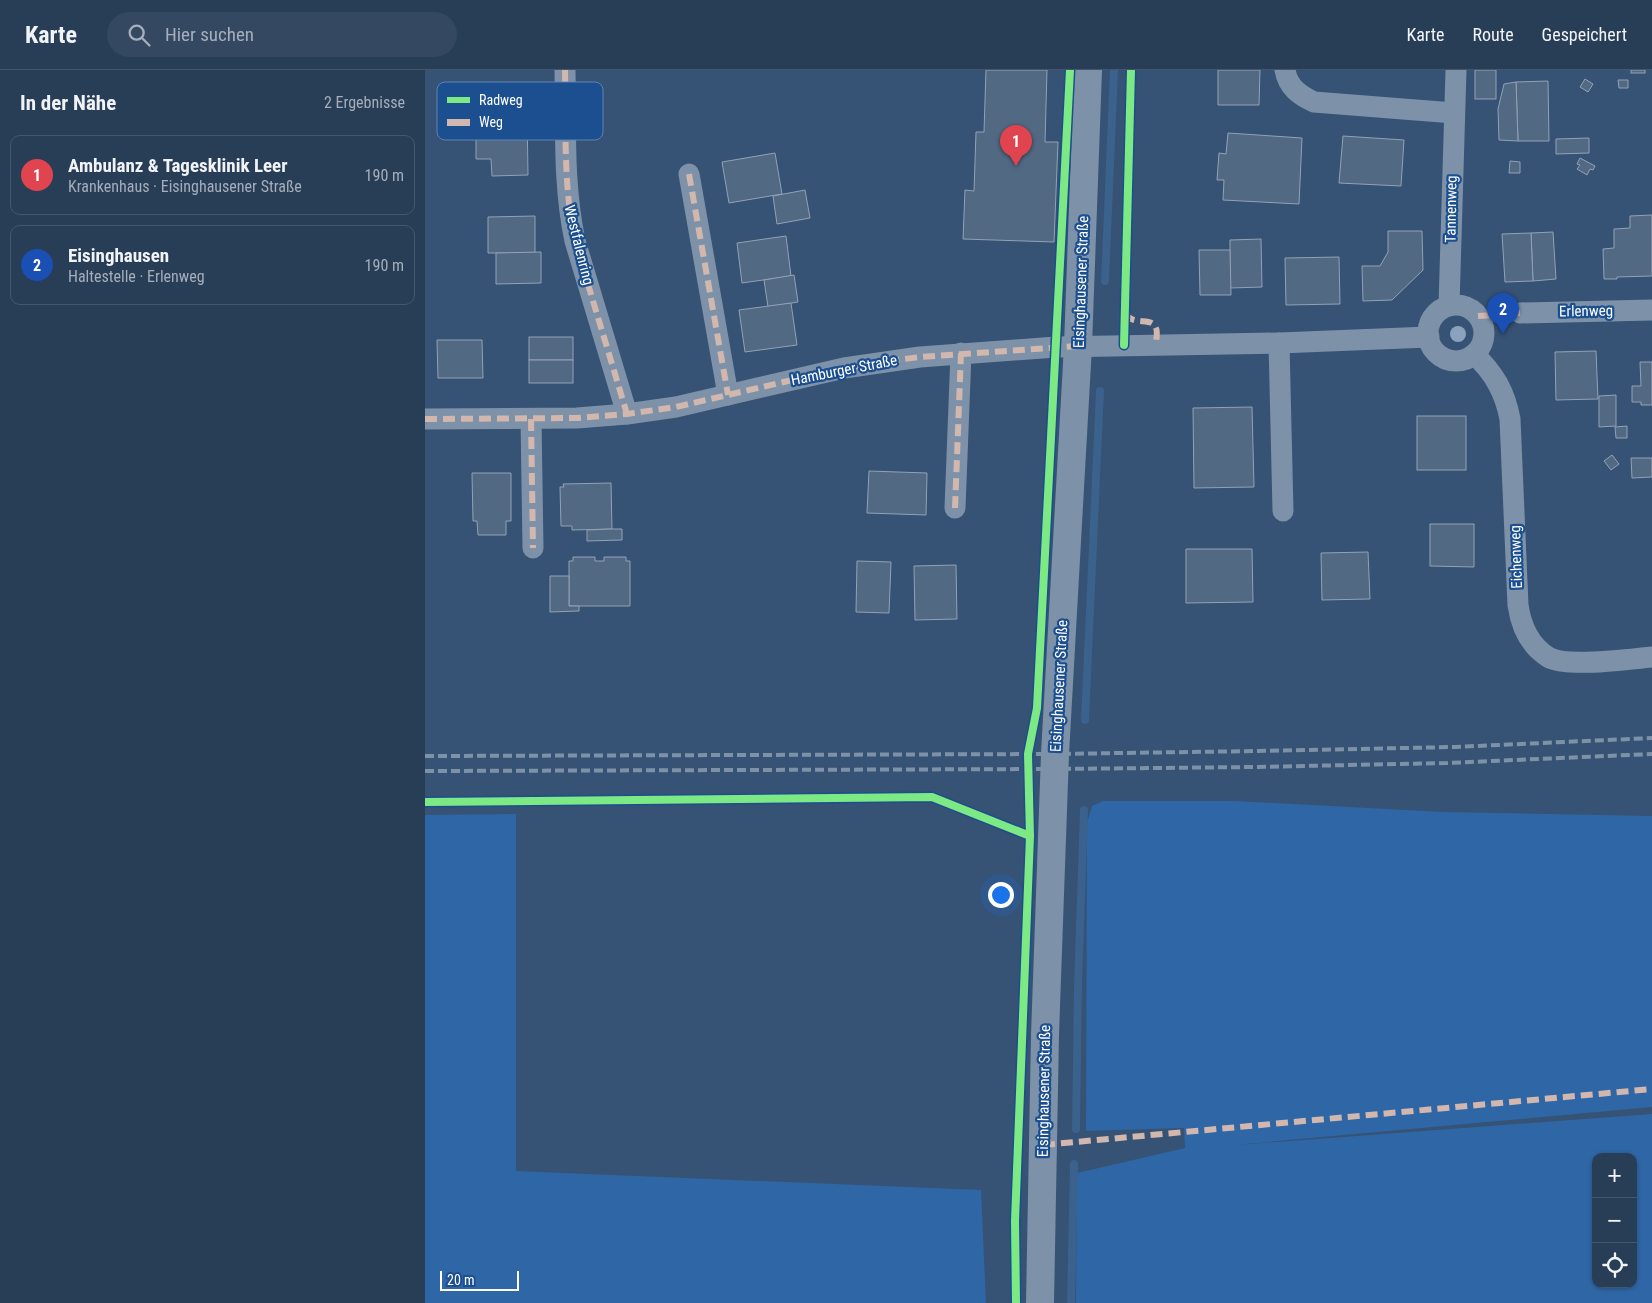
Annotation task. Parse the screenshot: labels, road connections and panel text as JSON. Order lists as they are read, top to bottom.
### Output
{
  "streets": {
    "street": [
      "Tannenweg",
      "Westfalenring",
      "Eisinghausener Straße",
      "Erlenweg",
      "Hamburger Straße",
      "Eichenweg"
    ]
  },
  "crossings": [
    ["Tannenweg", "Eichenweg"],
    ["Westfalenring", "Hamburger Straße"],
    ["Eisinghausener Straße", "Hamburger Straße"]
  ],
  "legend": ["Radweg", "Weg"],
  "scale_bar": "20 m",
  "page": {
    "header": "Karte",
    "search": "Hier suchen",
    "nav": ["Karte", "Route", "Gespeichert"],
    "heading": ["In der Nähe", "2 Ergebnisse"],
    "pins": ["1", "2"],
    "list": [
      {
        "mark": "1",
        "name": "Ambulanz & Tagesklinik Leer",
        "note": "Krankenhaus · Eisinghausener Straße",
        "value": "190 m"
      },
      {
        "mark": "2",
        "name": "Eisinghausen",
        "note": "Haltestelle · Erlenweg",
        "value": "190 m"
      }
    ],
    "map_buttons": ["+", "−"],
    "scale": "20 m"
  }
}
